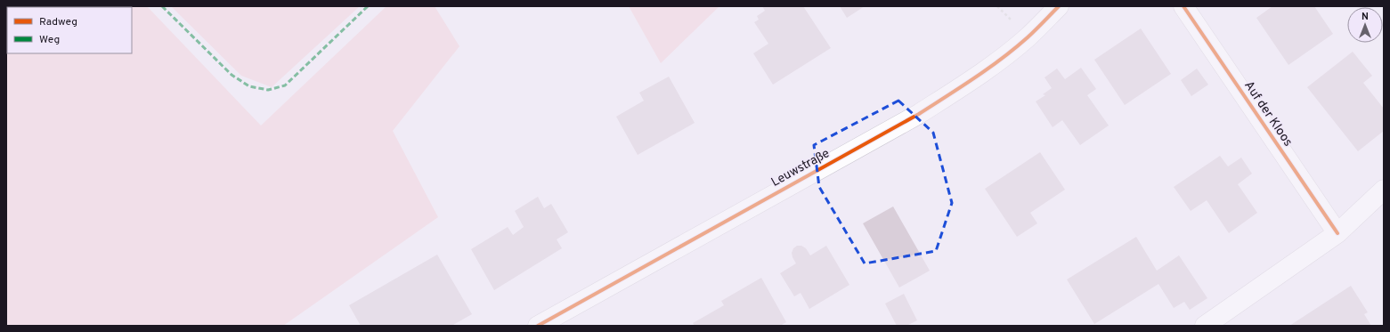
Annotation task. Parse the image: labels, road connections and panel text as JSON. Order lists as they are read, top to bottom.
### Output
{
  "streets": {
    "street": ["Auf der Kloos", "Leuwstraße"]
  },
  "legend": ["Radweg", "Weg"],
  "north": "top"
}
